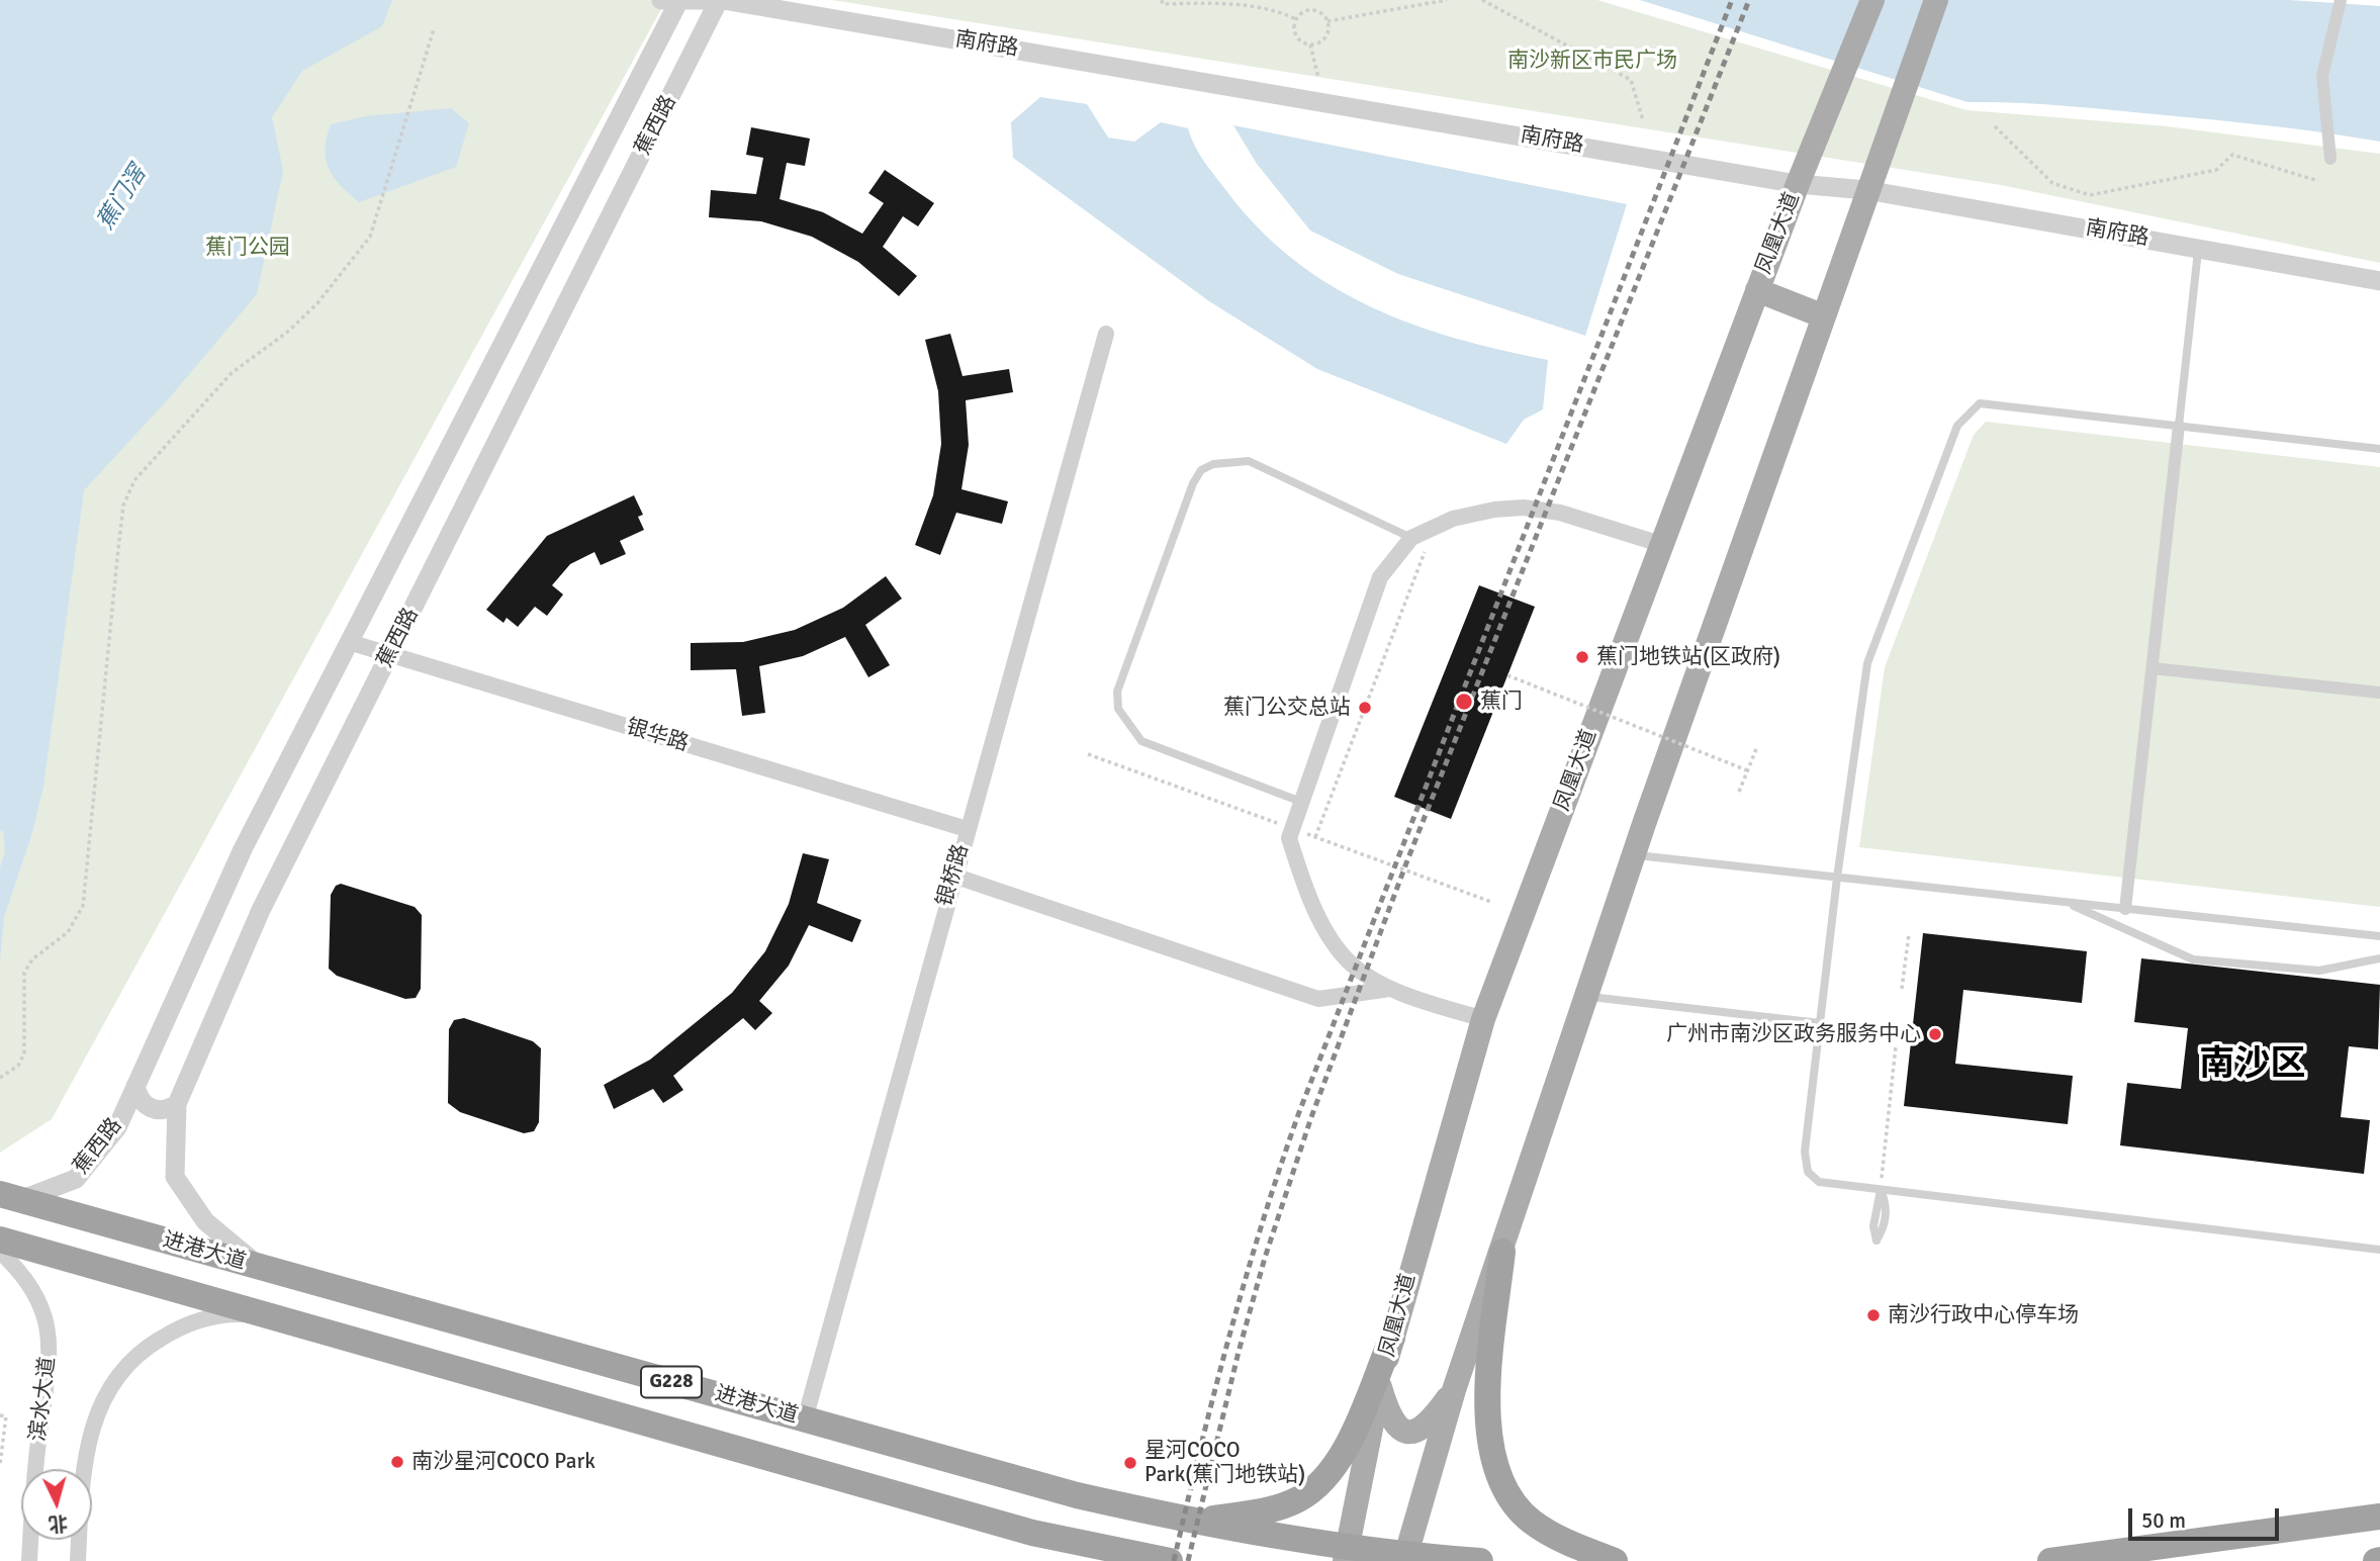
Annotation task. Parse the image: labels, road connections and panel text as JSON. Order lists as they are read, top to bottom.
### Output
{
  "streets": {
    "highway": ["进港大道", "G228"],
    "main road": ["凤凰大道"],
    "street": [
      "南府路",
      "蕉西路",
      "银华路",
      "银桥路",
      "滨水大道"
    ]
  },
  "crossings": [
    ["南府路", "蕉西路"],
    ["南府路", "凤凰大道"],
    ["蕉西路", "银华路"],
    ["蕉西路", "进港大道"],
    ["凤凰大道", "进港大道"],
    ["银华路", "银桥路"],
    ["银桥路", "进港大道"]
  ],
  "districts": ["南沙区"],
  "water": ["蕉门滘"],
  "parks": ["南沙新区市民广场", "蕉门公园"],
  "places": [
    "蕉门地铁站(区政府)",
    "蕉门",
    "蕉门公交总站",
    "广州市南沙区政务服务中心",
    "南沙行政中心停车场",
    "南沙星河COCO Park",
    "星河COCO Park(蕉门地铁站)"
  ],
  "scale_bar": "50 m",
  "north": "bottom"
}
